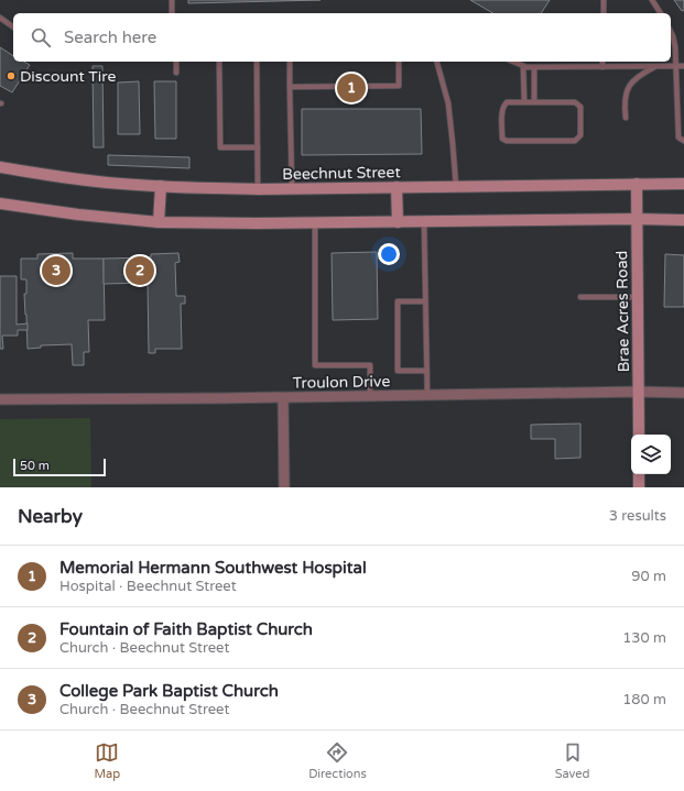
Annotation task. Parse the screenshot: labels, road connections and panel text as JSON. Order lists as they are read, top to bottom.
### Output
{
  "streets": {
    "main road": ["Beechnut Street", "Brae Acres Road"],
    "street": ["Troulon Drive"]
  },
  "crossings": [
    ["Beechnut Street", "Brae Acres Road"],
    ["Brae Acres Road", "Troulon Drive"]
  ],
  "places": ["Discount Tire"],
  "scale_bar": "50 m",
  "page": {
    "search": "Search here",
    "pins": ["1", "2", "3"],
    "scale": "50 m",
    "heading": ["Nearby", "3 results"],
    "list": [
      {
        "mark": "1",
        "name": "Memorial Hermann Southwest Hospital",
        "note": "Hospital · Beechnut Street",
        "value": "90 m"
      },
      {
        "mark": "2",
        "name": "Fountain of Faith Baptist Church",
        "note": "Church · Beechnut Street",
        "value": "130 m"
      },
      {
        "mark": "3",
        "name": "College Park Baptist Church",
        "note": "Church · Beechnut Street",
        "value": "180 m"
      }
    ],
    "nav": ["Map", "Directions", "Saved"]
  }
}
